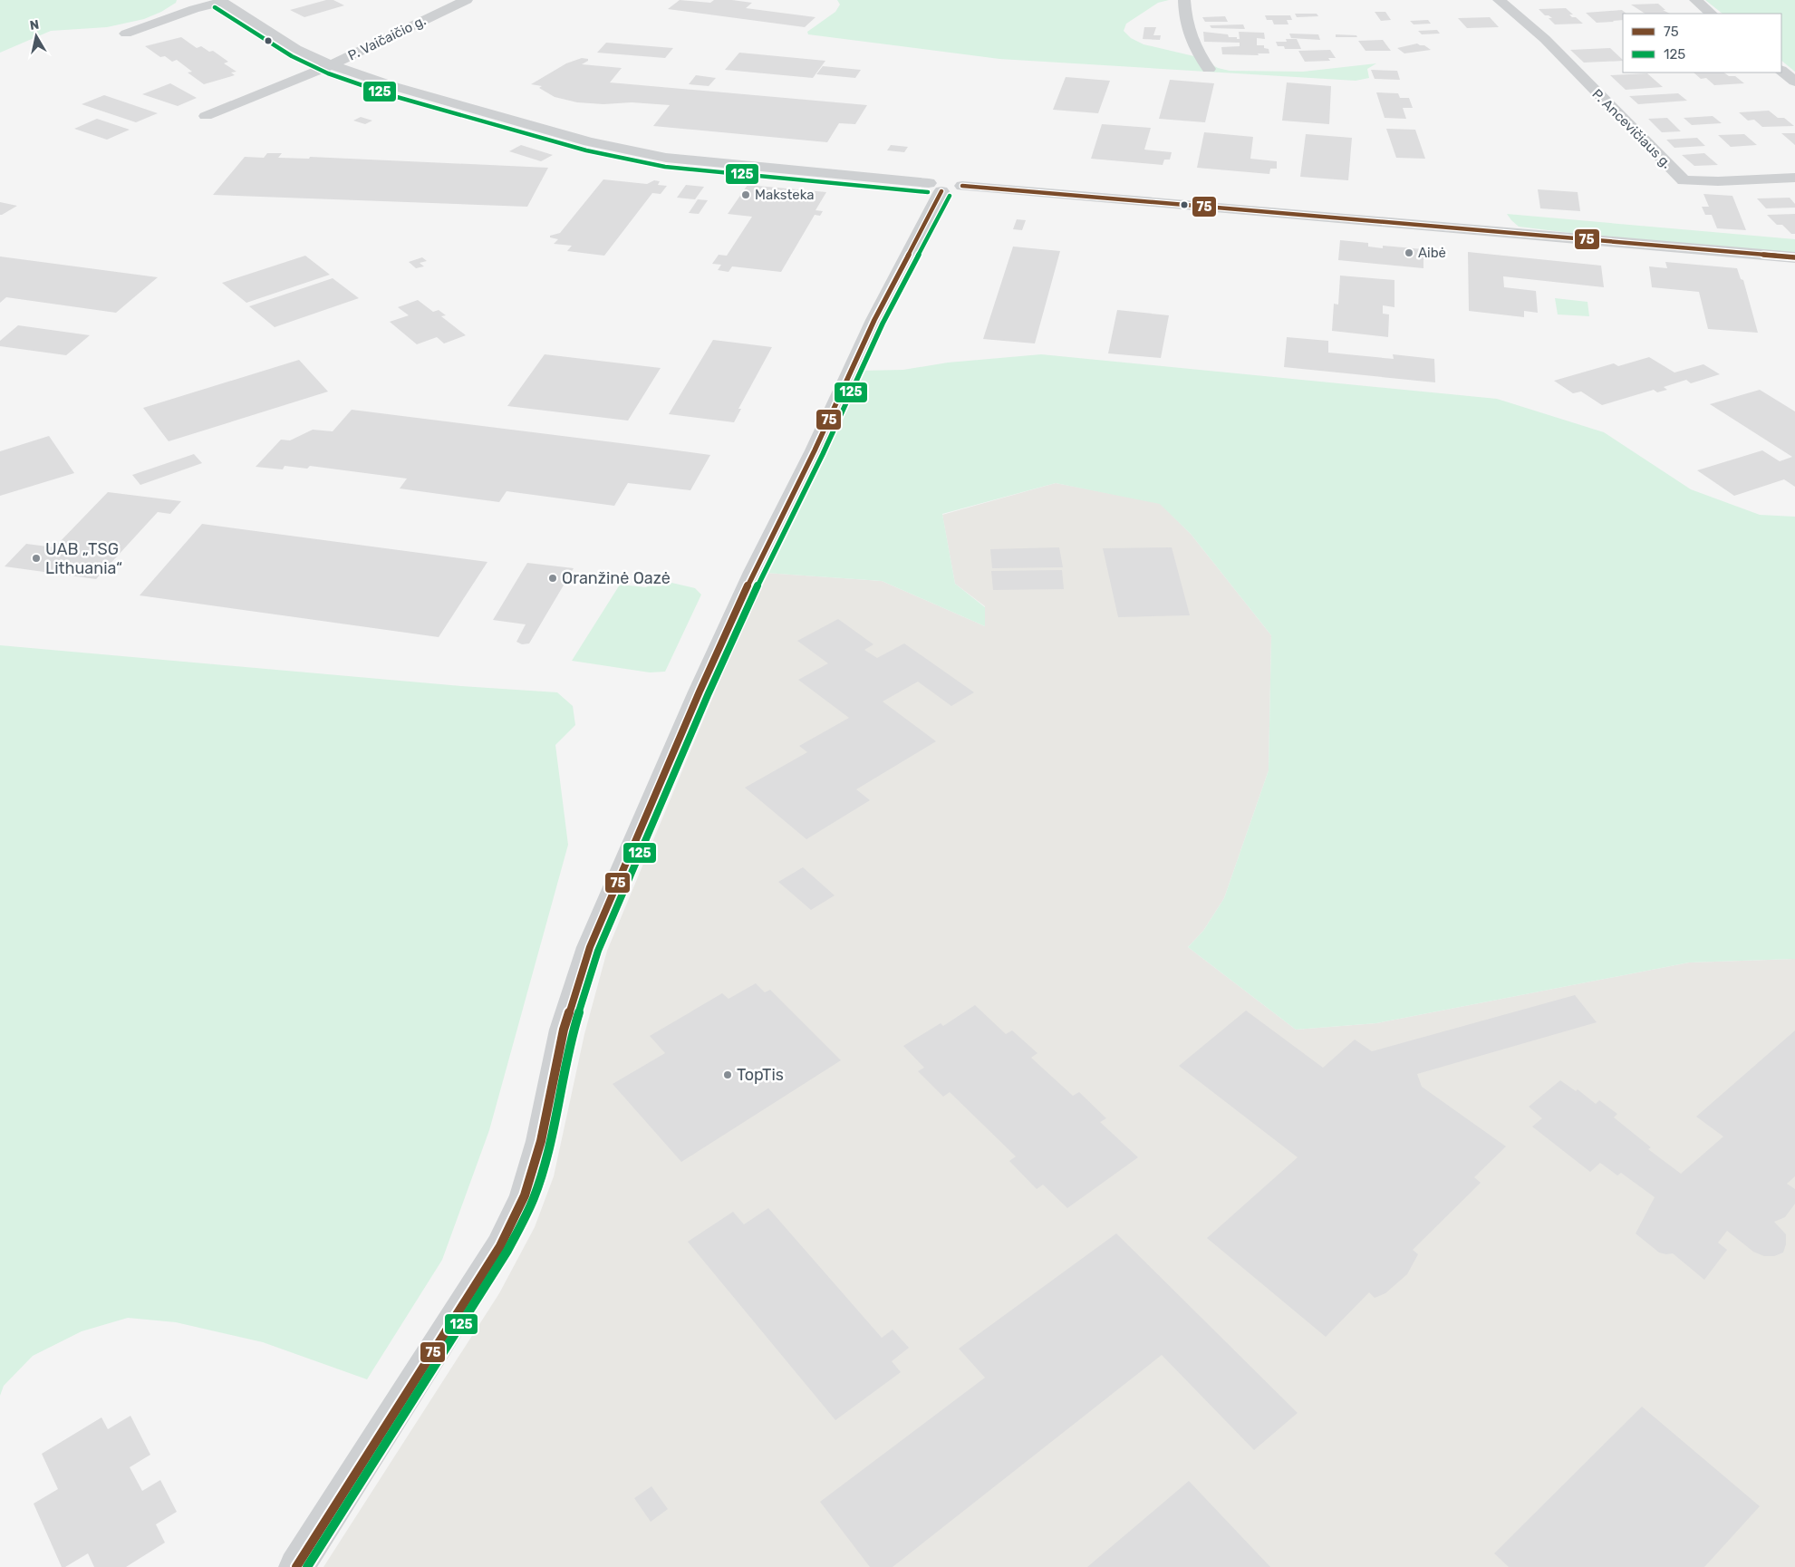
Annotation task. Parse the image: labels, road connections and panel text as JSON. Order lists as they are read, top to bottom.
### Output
{
  "streets": {
    "street": ["P. Vaičaičio g.", "P. Ancevičiaus g."]
  },
  "places": [
    "Maksteka",
    "Aibė",
    "UAB „TSG Lithuania“",
    "Oranžinė Oazė",
    "TopTis"
  ],
  "lines": ["transit line 125", "transit line 75"],
  "legend": ["75", "125"],
  "north": "top"
}
